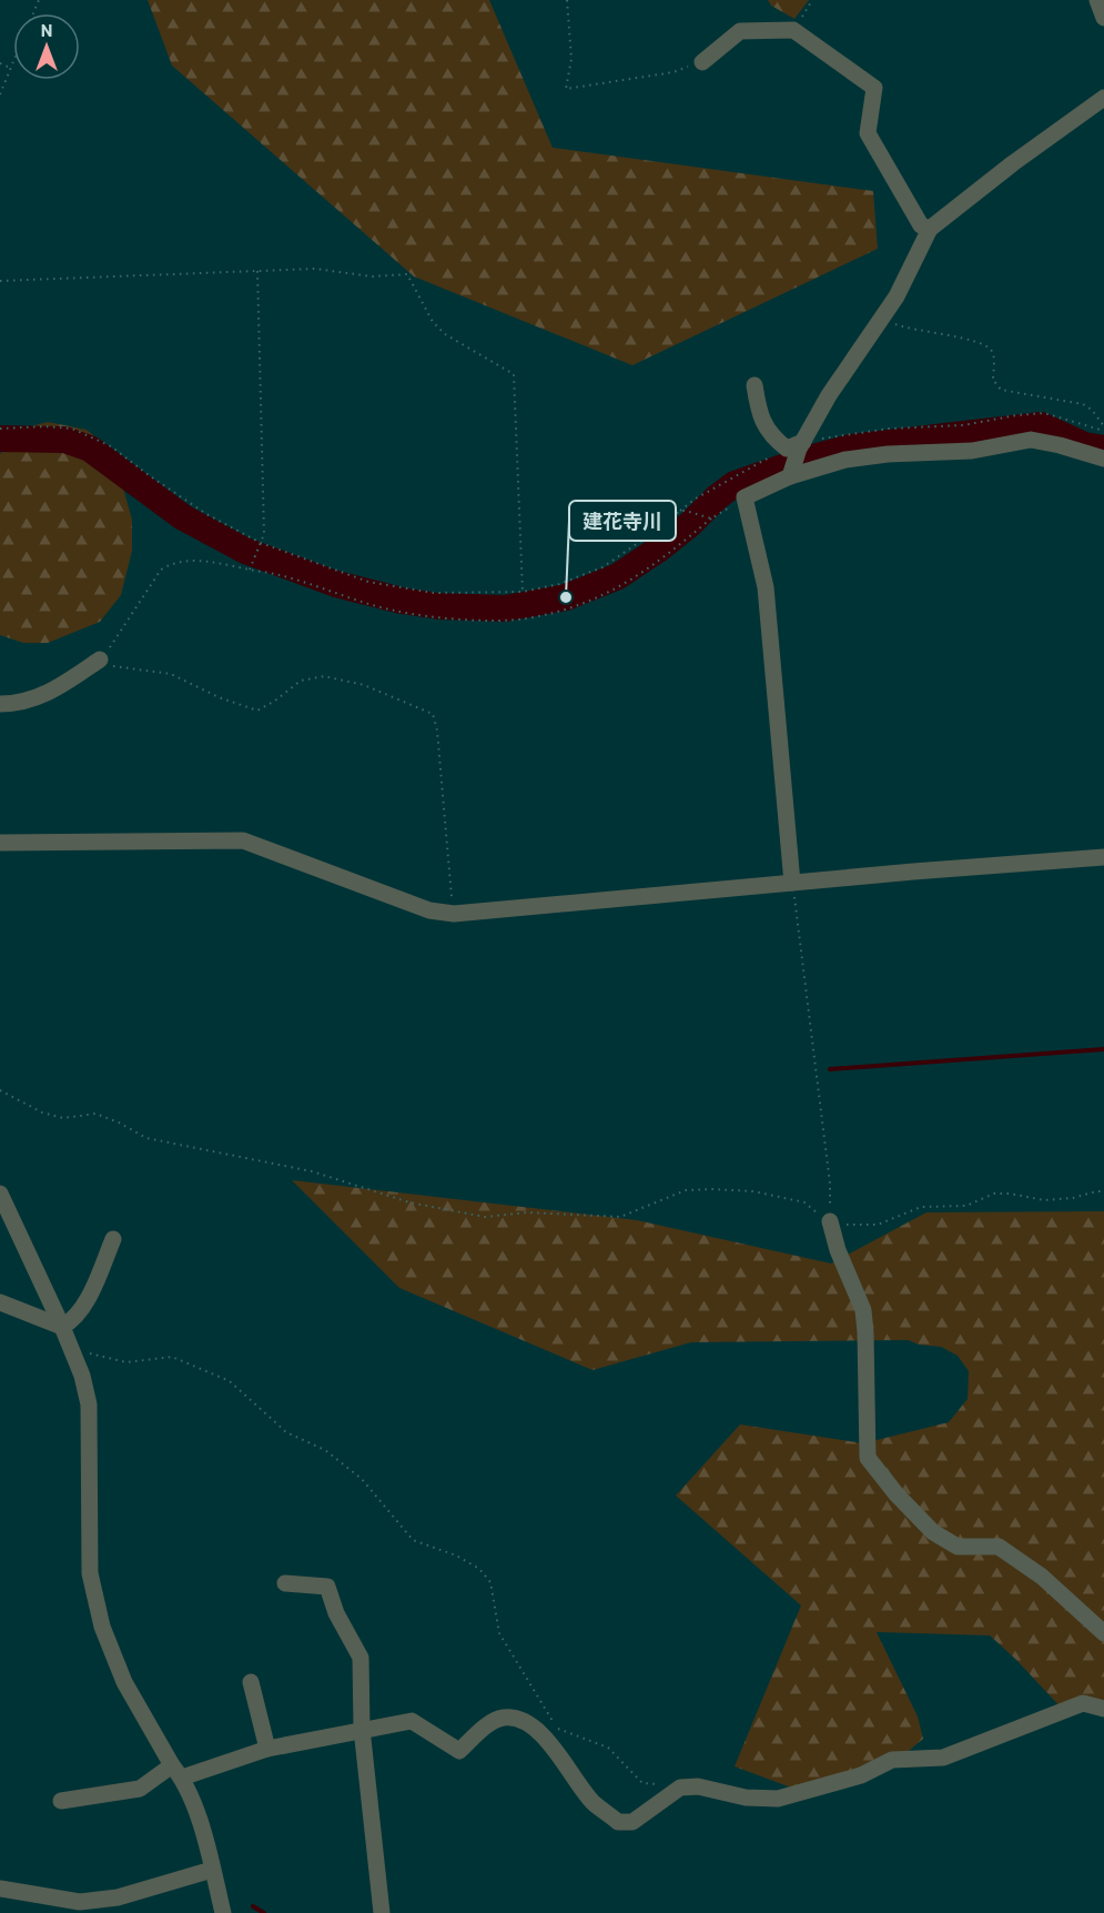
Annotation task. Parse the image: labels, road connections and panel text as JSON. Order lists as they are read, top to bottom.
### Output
{
  "places": ["建花寺川"],
  "north": "top"
}
